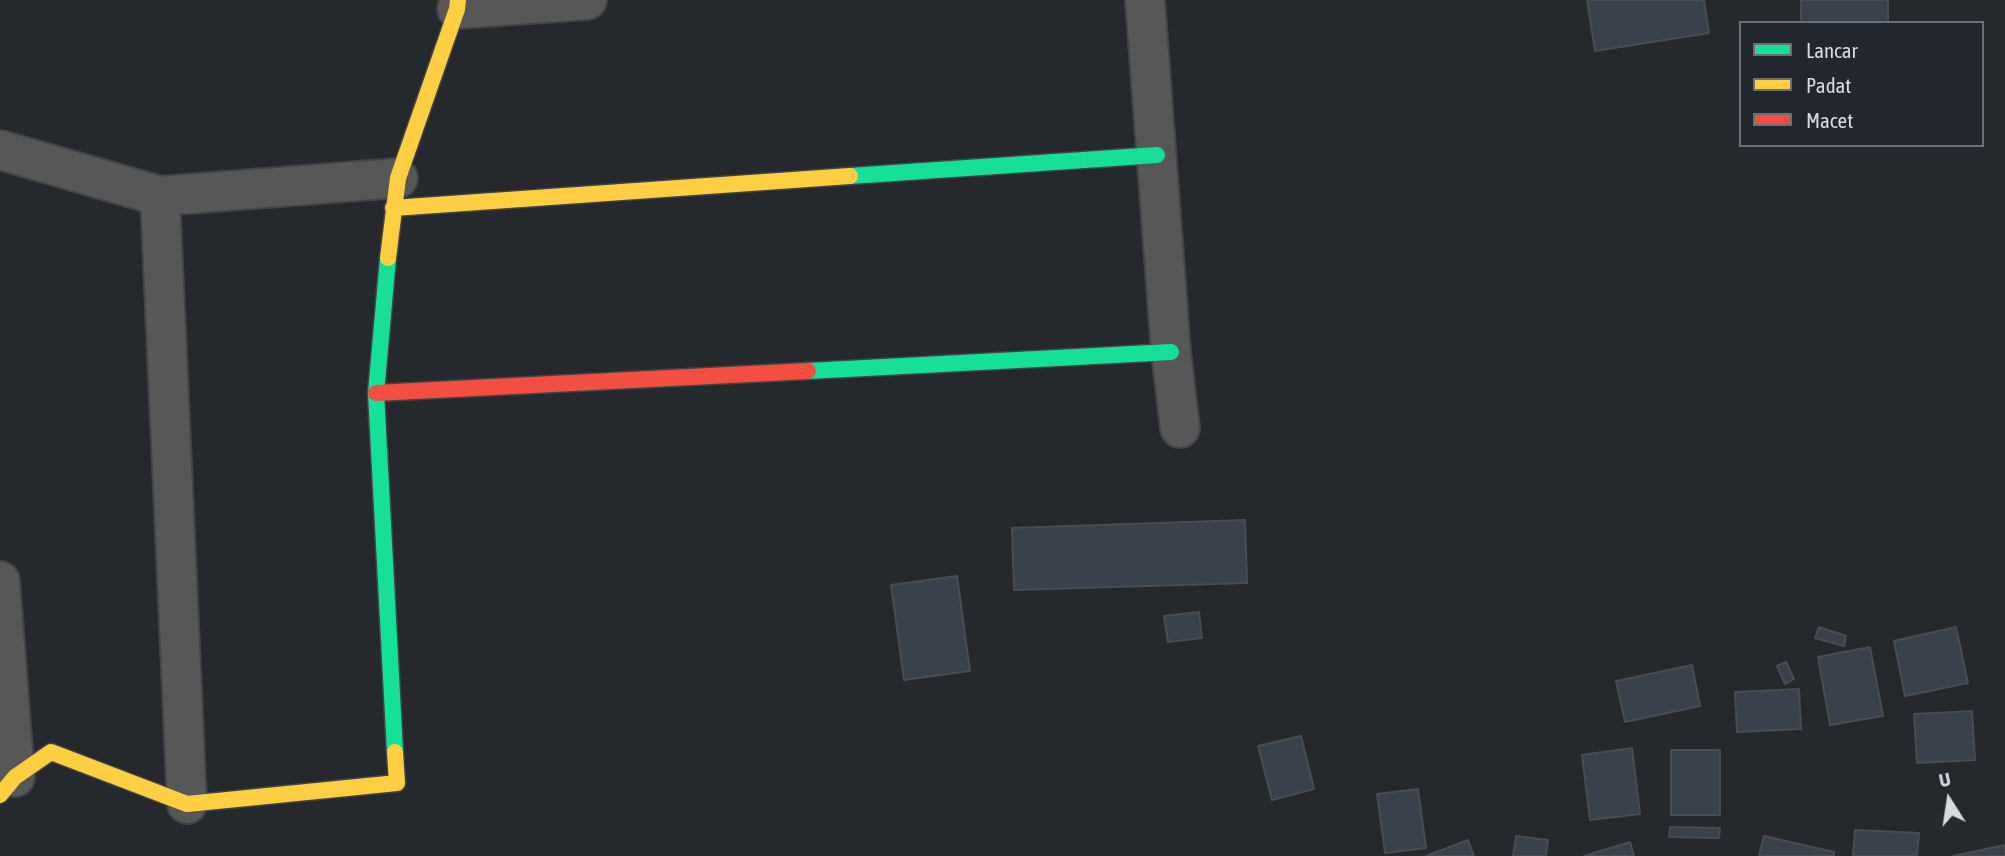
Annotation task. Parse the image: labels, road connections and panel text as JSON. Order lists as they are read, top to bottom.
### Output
{
  "legend": ["Lancar", "Padat", "Macet"],
  "north": "top"
}
